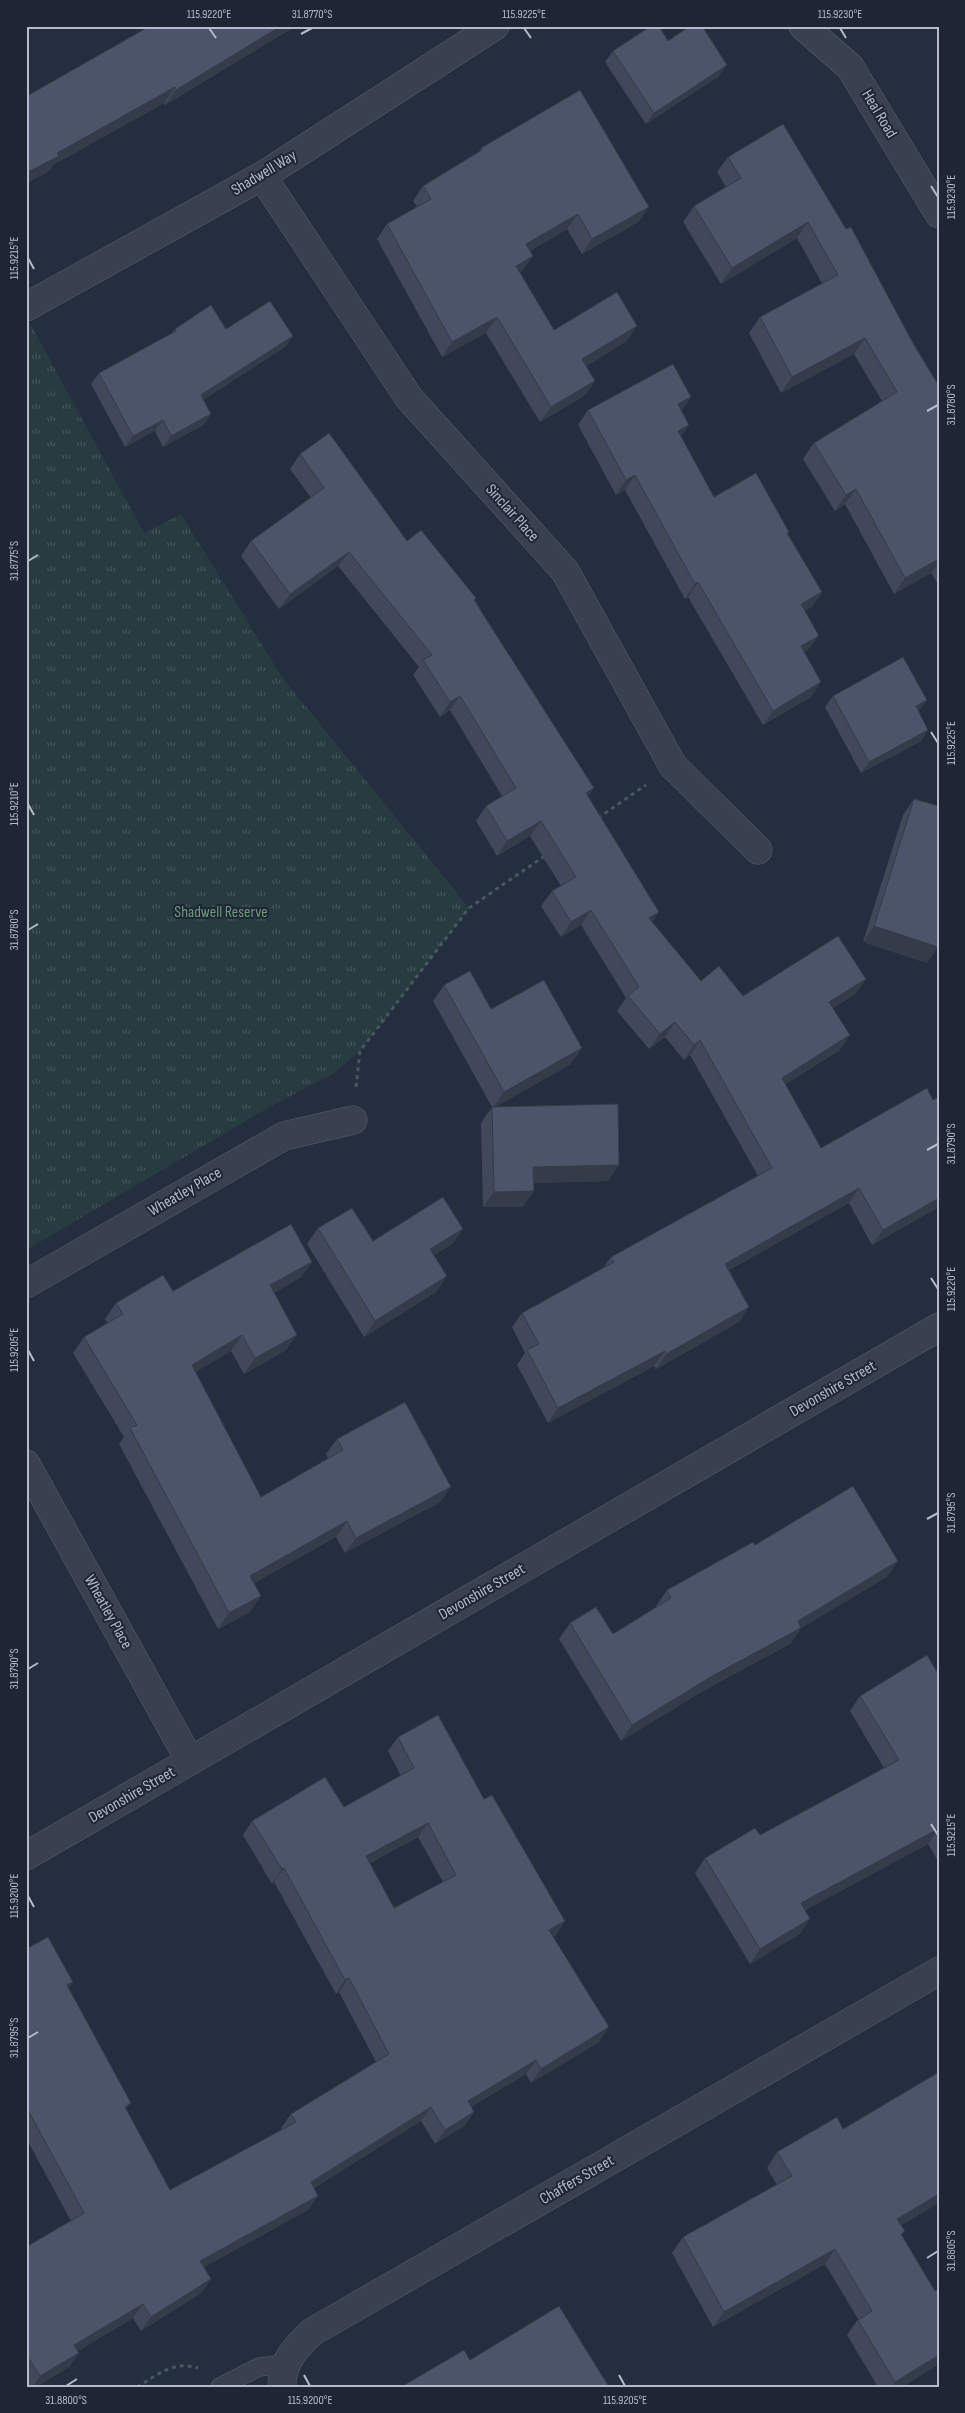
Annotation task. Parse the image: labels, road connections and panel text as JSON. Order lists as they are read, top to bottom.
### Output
{
  "streets": {
    "street": [
      "Heal Road",
      "Shadwell Way",
      "Sinclair Place",
      "Wheatley Place",
      "Devonshire Street",
      "Chaffers Street"
    ]
  },
  "crossings": [
    ["Shadwell Way", "Sinclair Place"],
    ["Wheatley Place", "Devonshire Street"]
  ],
  "parks": ["Shadwell Reserve"],
  "coordinates": [
    "115.9220°E",
    "31.8770°S",
    "115.9225°E",
    "115.9230°E",
    "115.9215°E",
    "31.8780°S",
    "31.8775°S",
    "115.9210°E",
    "31.8790°S",
    "115.9205°E",
    "31.8795°S",
    "115.9200°E",
    "31.8805°S",
    "31.8800°S"
  ]
}
